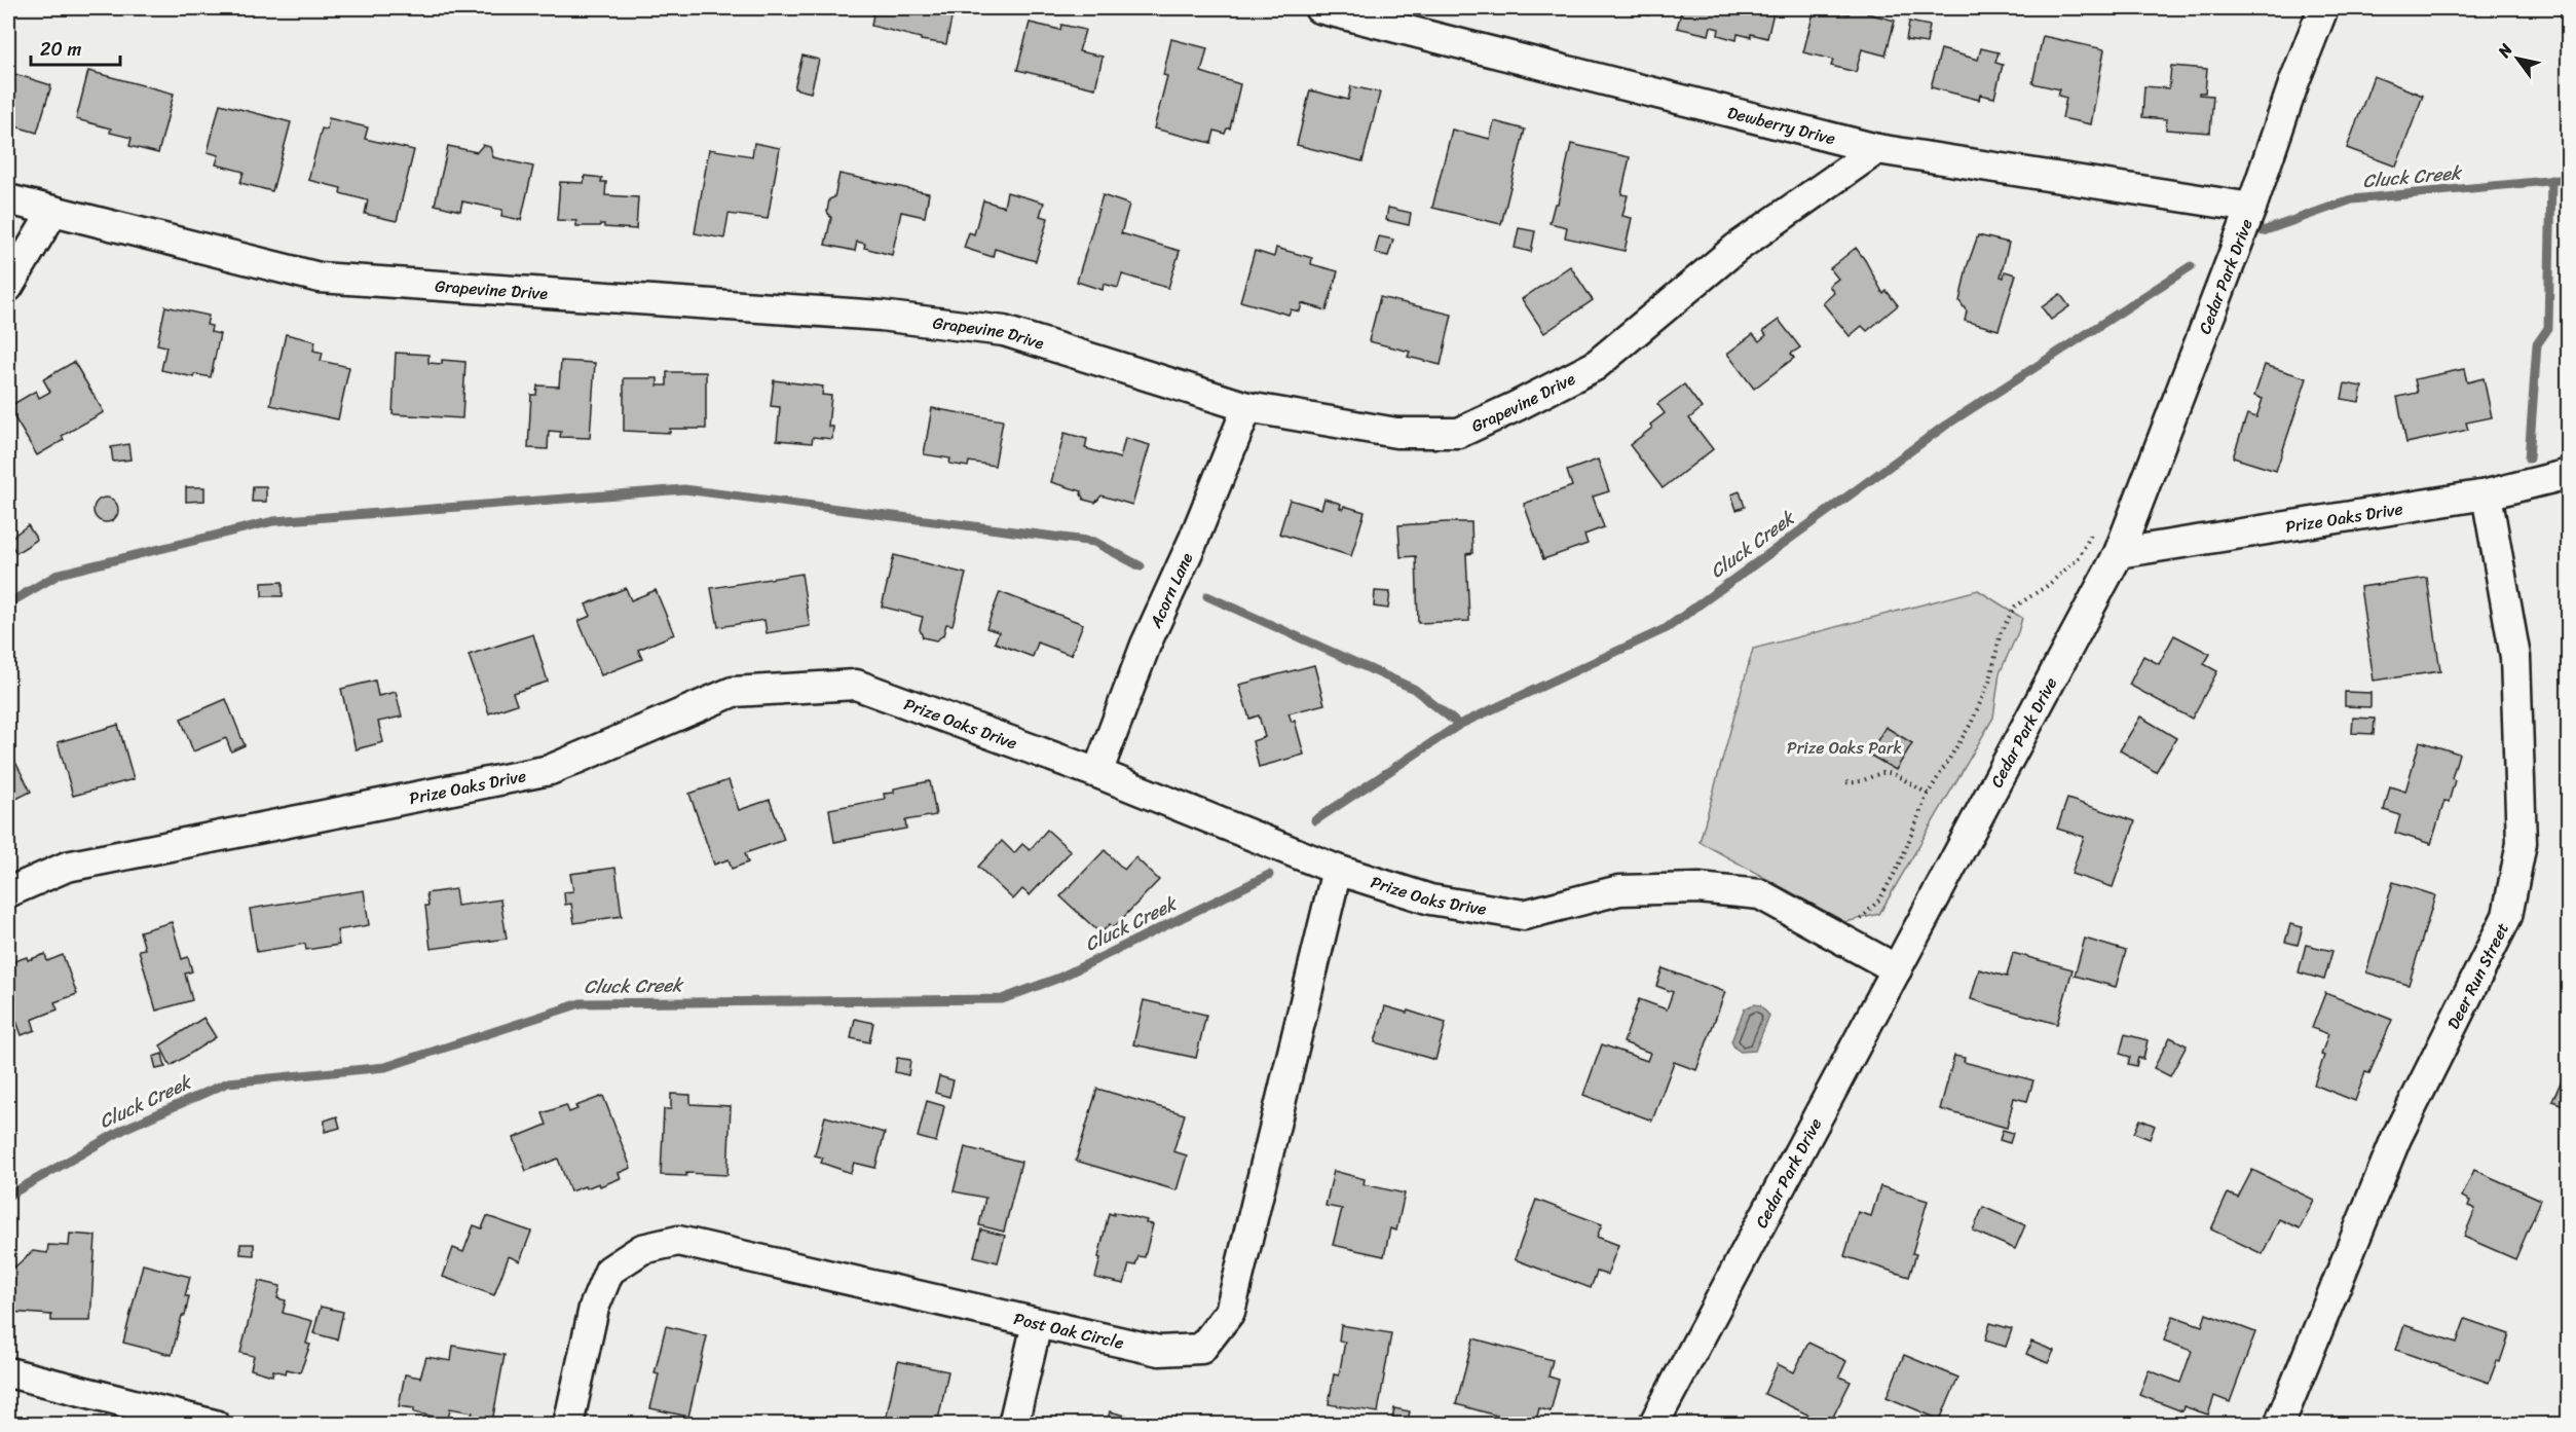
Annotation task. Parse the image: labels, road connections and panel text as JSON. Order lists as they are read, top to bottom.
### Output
{
  "streets": {
    "street": [
      "Dewberry Drive",
      "Cedar Park Drive",
      "Grapevine Drive",
      "Prize Oaks Drive",
      "Acorn Lane",
      "Deer Run Street",
      "Post Oak Circle"
    ]
  },
  "crossings": [
    ["Dewberry Drive", "Cedar Park Drive"],
    ["Dewberry Drive", "Grapevine Drive"],
    ["Cedar Park Drive", "Prize Oaks Drive"],
    ["Grapevine Drive", "Acorn Lane"],
    ["Prize Oaks Drive", "Acorn Lane"],
    ["Prize Oaks Drive", "Deer Run Street"],
    ["Prize Oaks Drive", "Post Oak Circle"]
  ],
  "water": ["Cluck Creek"],
  "parks": ["Prize Oaks Park"],
  "scale_bar": "20 m",
  "north": "top left"
}
